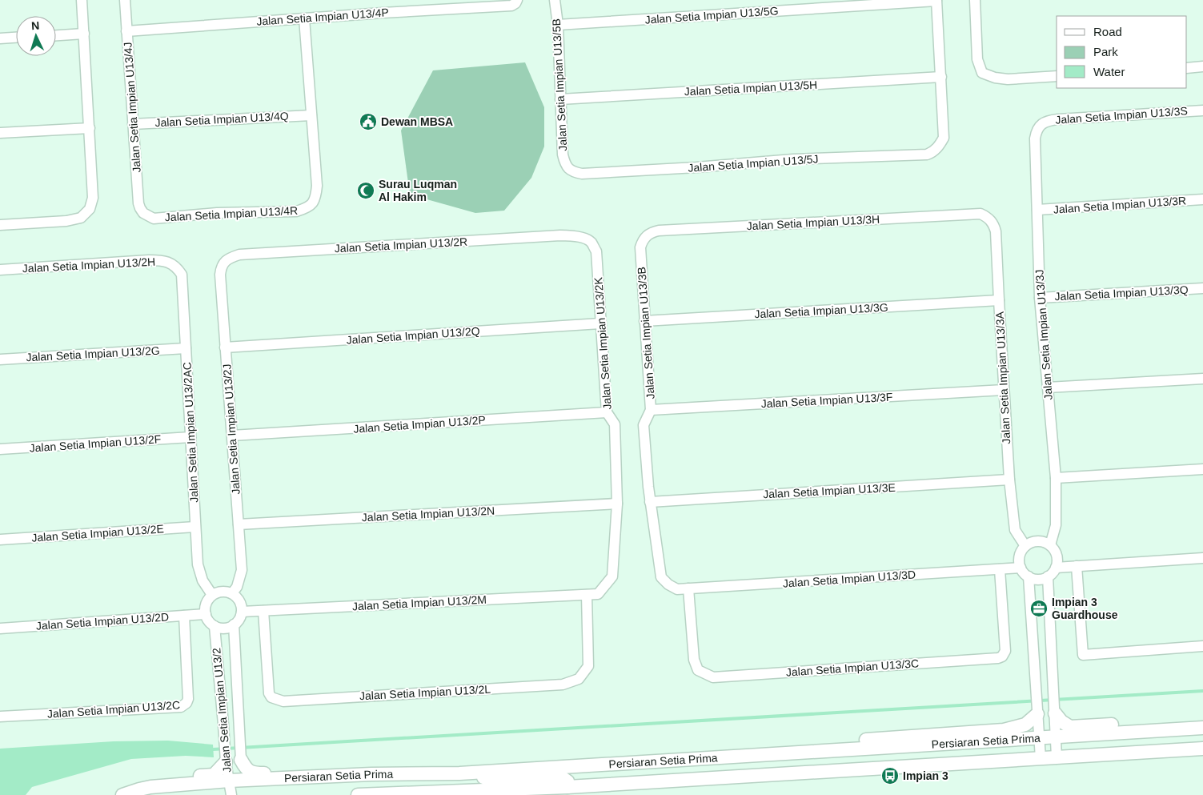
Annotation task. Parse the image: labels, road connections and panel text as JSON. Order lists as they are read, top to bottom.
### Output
{
  "streets": {
    "street": [
      "Jalan Setia Impian U13/5G",
      "Jalan Setia Impian U13/4P",
      "Jalan Setia Impian U13/5B",
      "Jalan Setia Impian U13/5H",
      "Jalan Setia Impian U13/4J",
      "Jalan Setia Impian U13/3S",
      "Jalan Setia Impian U13/4Q",
      "Jalan Setia Impian U13/5J",
      "Jalan Setia Impian U13/3R",
      "Jalan Setia Impian U13/4R",
      "Jalan Setia Impian U13/3H",
      "Jalan Setia Impian U13/2R",
      "Jalan Setia Impian U13/2H",
      "Jalan Setia Impian U13/3Q",
      "Jalan Setia Impian U13/3G",
      "Jalan Setia Impian U13/3B",
      "Jalan Setia Impian U13/3J",
      "Jalan Setia Impian U13/2Q",
      "Jalan Setia Impian U13/2K",
      "Jalan Setia Impian U13/2G",
      "Jalan Setia Impian U13/3A",
      "Jalan Setia Impian U13/3F",
      "Jalan Setia Impian U13/2P",
      "Jalan Setia Impian U13/2J",
      "Jalan Setia Impian U13/2AC",
      "Jalan Setia Impian U13/2F",
      "Jalan Setia Impian U13/3E",
      "Jalan Setia Impian U13/2N",
      "Jalan Setia Impian U13/2E",
      "Jalan Setia Impian U13/3D",
      "Jalan Setia Impian U13/2M",
      "Jalan Setia Impian U13/2D",
      "Jalan Setia Impian U13/3C",
      "Jalan Setia Impian U13/2L",
      "Jalan Setia Impian U13/2C",
      "Jalan Setia Impian U13/2",
      "Persiaran Setia Prima"
    ]
  },
  "crossings": [
    ["Jalan Setia Impian U13/5G", "Jalan Setia Impian U13/5B"],
    ["Jalan Setia Impian U13/4P", "Jalan Setia Impian U13/4J"],
    ["Jalan Setia Impian U13/5B", "Jalan Setia Impian U13/5H"],
    ["Jalan Setia Impian U13/5B", "Jalan Setia Impian U13/5J"],
    ["Jalan Setia Impian U13/5H", "Jalan Setia Impian U13/5J"],
    ["Jalan Setia Impian U13/4J", "Jalan Setia Impian U13/4Q"],
    ["Jalan Setia Impian U13/4J", "Jalan Setia Impian U13/4R"],
    ["Jalan Setia Impian U13/3S", "Jalan Setia Impian U13/3J"],
    ["Jalan Setia Impian U13/4Q", "Jalan Setia Impian U13/4R"],
    ["Jalan Setia Impian U13/3R", "Jalan Setia Impian U13/3J"],
    ["Jalan Setia Impian U13/3H", "Jalan Setia Impian U13/3B"],
    ["Jalan Setia Impian U13/3H", "Jalan Setia Impian U13/3A"],
    ["Jalan Setia Impian U13/2R", "Jalan Setia Impian U13/2K"],
    ["Jalan Setia Impian U13/2R", "Jalan Setia Impian U13/2J"],
    ["Jalan Setia Impian U13/2H", "Jalan Setia Impian U13/2AC"],
    ["Jalan Setia Impian U13/3Q", "Jalan Setia Impian U13/3J"],
    ["Jalan Setia Impian U13/3G", "Jalan Setia Impian U13/3B"],
    ["Jalan Setia Impian U13/3G", "Jalan Setia Impian U13/3A"],
    ["Jalan Setia Impian U13/3B", "Jalan Setia Impian U13/3F"],
    ["Jalan Setia Impian U13/3B", "Jalan Setia Impian U13/3E"],
    ["Jalan Setia Impian U13/3B", "Jalan Setia Impian U13/3D"],
    ["Jalan Setia Impian U13/3J", "Jalan Setia Impian U13/3A"],
    ["Jalan Setia Impian U13/3J", "Jalan Setia Impian U13/3D"],
    ["Jalan Setia Impian U13/2Q", "Jalan Setia Impian U13/2K"],
    ["Jalan Setia Impian U13/2Q", "Jalan Setia Impian U13/2J"],
    ["Jalan Setia Impian U13/2K", "Jalan Setia Impian U13/2P"],
    ["Jalan Setia Impian U13/2K", "Jalan Setia Impian U13/2N"],
    ["Jalan Setia Impian U13/2K", "Jalan Setia Impian U13/2M"],
    ["Jalan Setia Impian U13/2G", "Jalan Setia Impian U13/2AC"],
    ["Jalan Setia Impian U13/3A", "Jalan Setia Impian U13/3F"],
    ["Jalan Setia Impian U13/3A", "Jalan Setia Impian U13/3E"],
    ["Jalan Setia Impian U13/3A", "Jalan Setia Impian U13/3D"],
    ["Jalan Setia Impian U13/2P", "Jalan Setia Impian U13/2J"],
    ["Jalan Setia Impian U13/2J", "Jalan Setia Impian U13/2AC"],
    ["Jalan Setia Impian U13/2J", "Jalan Setia Impian U13/2N"],
    ["Jalan Setia Impian U13/2J", "Jalan Setia Impian U13/2M"],
    ["Jalan Setia Impian U13/2J", "Jalan Setia Impian U13/2D"],
    ["Jalan Setia Impian U13/2J", "Jalan Setia Impian U13/2"],
    ["Jalan Setia Impian U13/2AC", "Jalan Setia Impian U13/2F"],
    ["Jalan Setia Impian U13/2AC", "Jalan Setia Impian U13/2E"],
    ["Jalan Setia Impian U13/2AC", "Jalan Setia Impian U13/2M"],
    ["Jalan Setia Impian U13/2AC", "Jalan Setia Impian U13/2D"],
    ["Jalan Setia Impian U13/2AC", "Jalan Setia Impian U13/2"],
    ["Jalan Setia Impian U13/3D", "Jalan Setia Impian U13/3C"],
    ["Jalan Setia Impian U13/2M", "Jalan Setia Impian U13/2D"],
    ["Jalan Setia Impian U13/2M", "Jalan Setia Impian U13/2L"],
    ["Jalan Setia Impian U13/2M", "Jalan Setia Impian U13/2"],
    ["Jalan Setia Impian U13/2D", "Jalan Setia Impian U13/2C"],
    ["Jalan Setia Impian U13/2D", "Jalan Setia Impian U13/2"],
    ["Jalan Setia Impian U13/2", "Persiaran Setia Prima"]
  ],
  "places": {
    "public building": ["Dewan MBSA"],
    "mosque": ["Surau Luqman Al Hakim"],
    "office": ["Impian 3 Guardhouse"],
    "bus stop": ["Impian 3"]
  },
  "legend": ["Road", "Park", "Water"],
  "north": "top"
}
